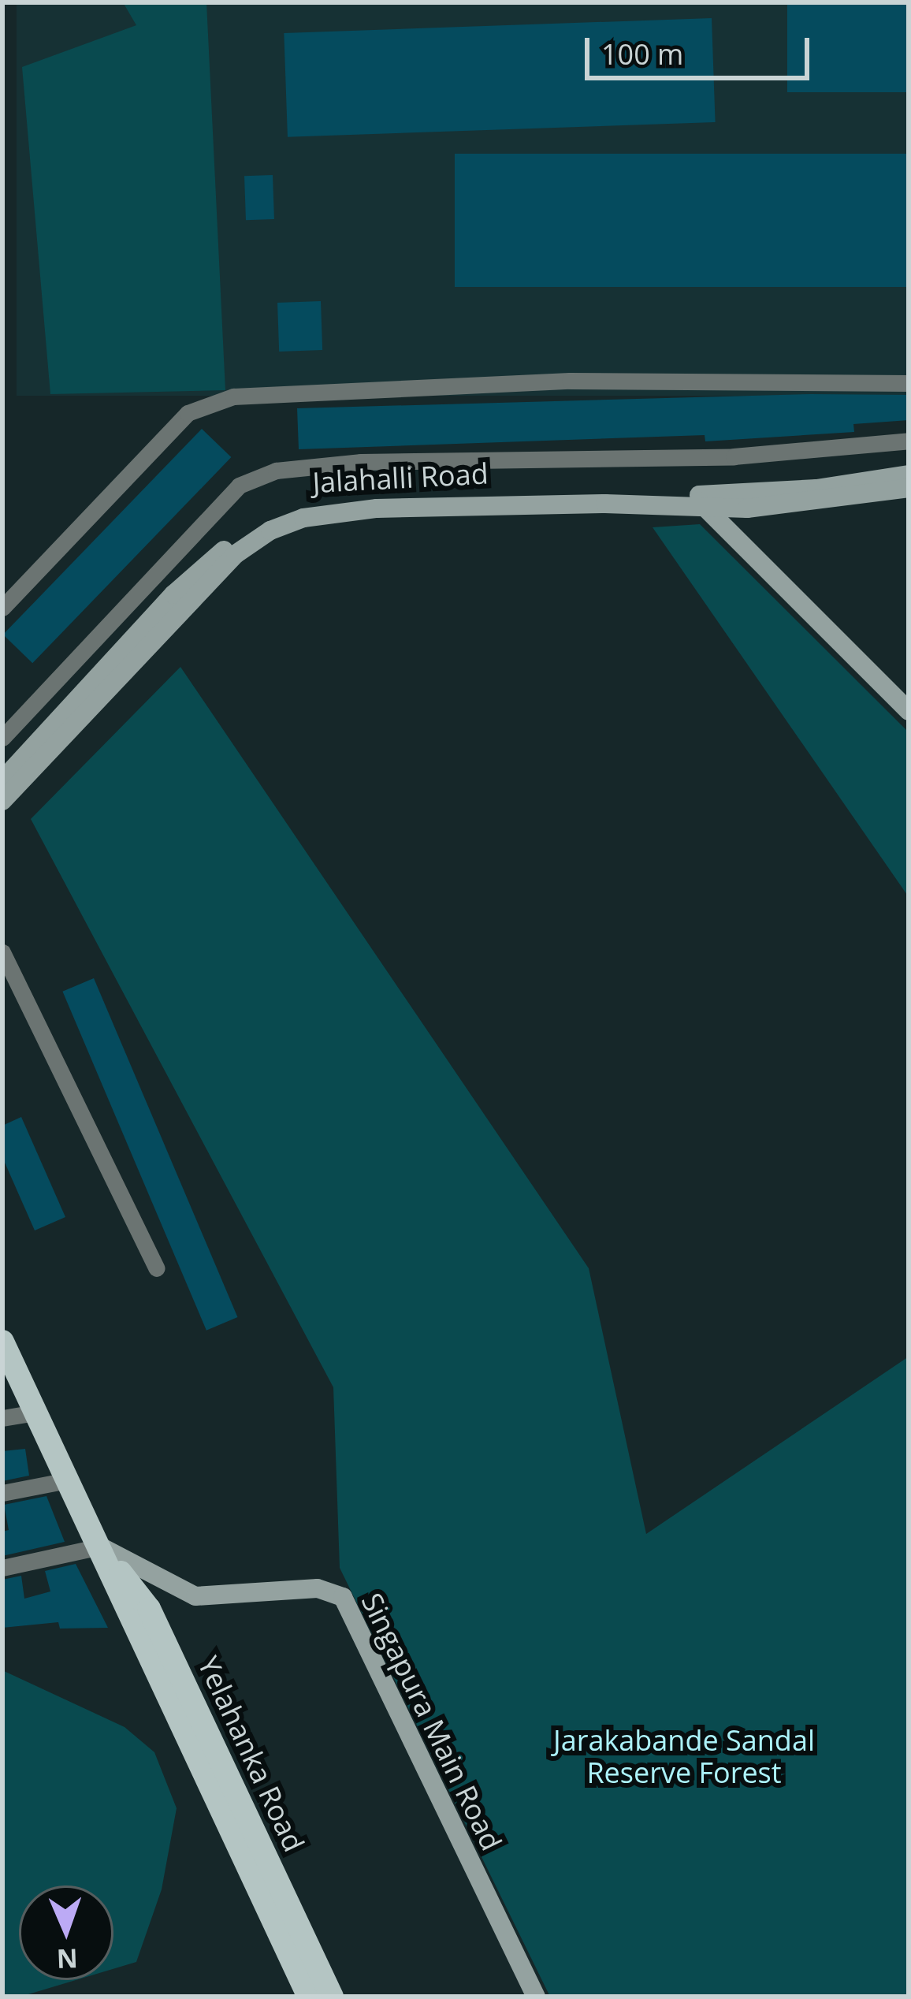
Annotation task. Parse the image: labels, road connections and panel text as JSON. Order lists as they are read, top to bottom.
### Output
{
  "streets": {
    "main road": ["Jalahalli Road", "Singapura Main Road", "Yelahanka Road"]
  },
  "crossings": [
    ["Singapura Main Road", "Yelahanka Road"]
  ],
  "parks": ["Jarakabande Sandal Reserve Forest"],
  "scale_bar": "100 m",
  "north": "bottom"
}
